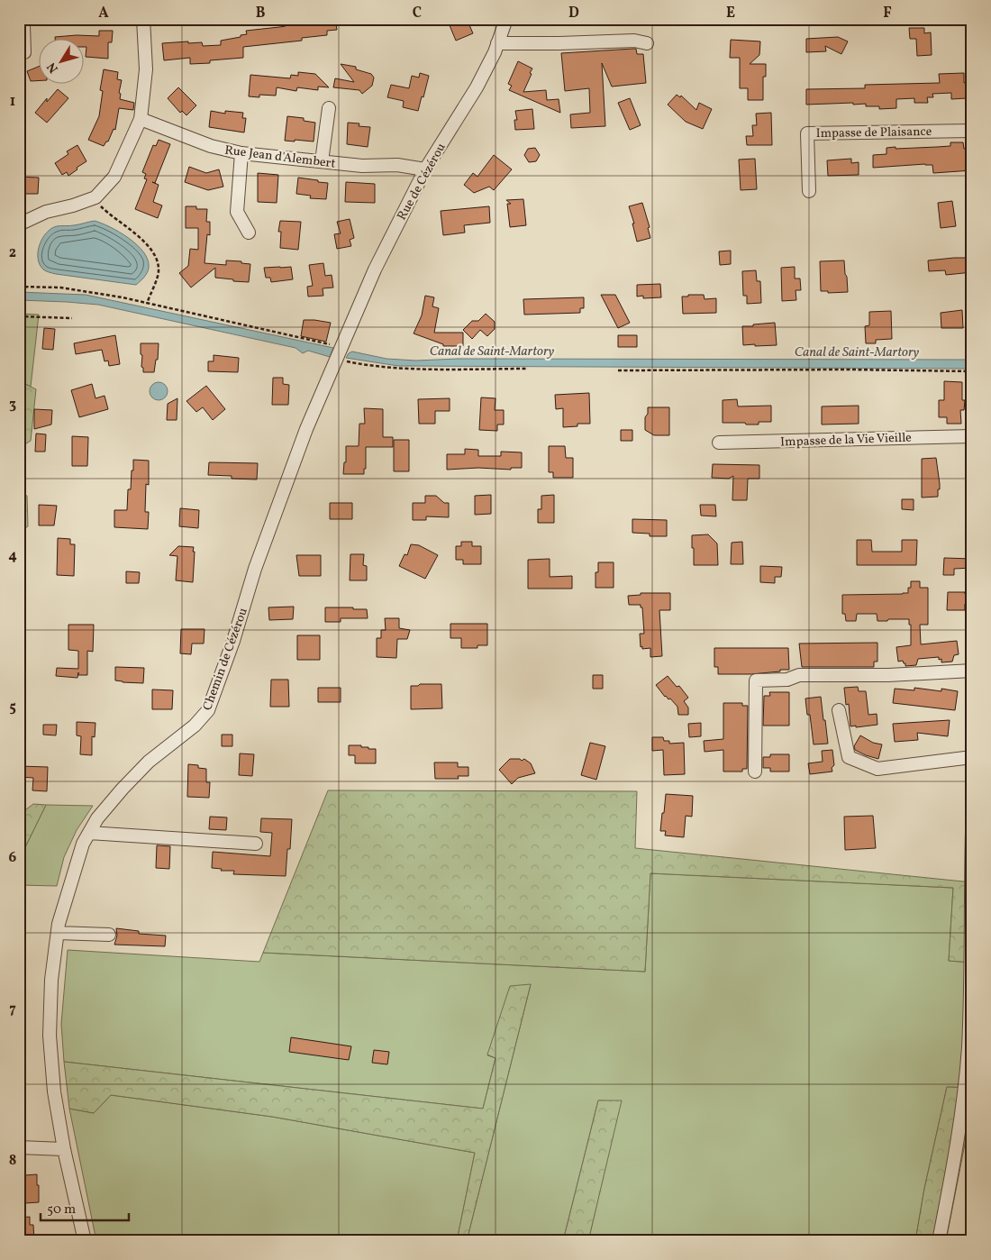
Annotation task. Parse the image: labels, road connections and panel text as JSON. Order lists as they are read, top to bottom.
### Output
{
  "streets": {
    "street": [
      "Impasse de Plaisance",
      "Rue Jean d'Alembert",
      "Rue de Cézérou",
      "Impasse de la Vie Vieille",
      "Chemin de Cézérou"
    ]
  },
  "crossings": [
    ["Rue Jean d'Alembert", "Rue de Cézérou"],
    ["Rue de Cézérou", "Chemin de Cézérou"]
  ],
  "water": ["Canal de Saint-Martory"],
  "scale_bar": "50 m",
  "north": "bottom left",
  "grid": {
    "columns": [
      "A",
      "B",
      "C",
      "D",
      "E",
      "F"
    ],
    "rows": [
      "1",
      "2",
      "3",
      "4",
      "5",
      "6",
      "7",
      "8"
    ]
  }
}
